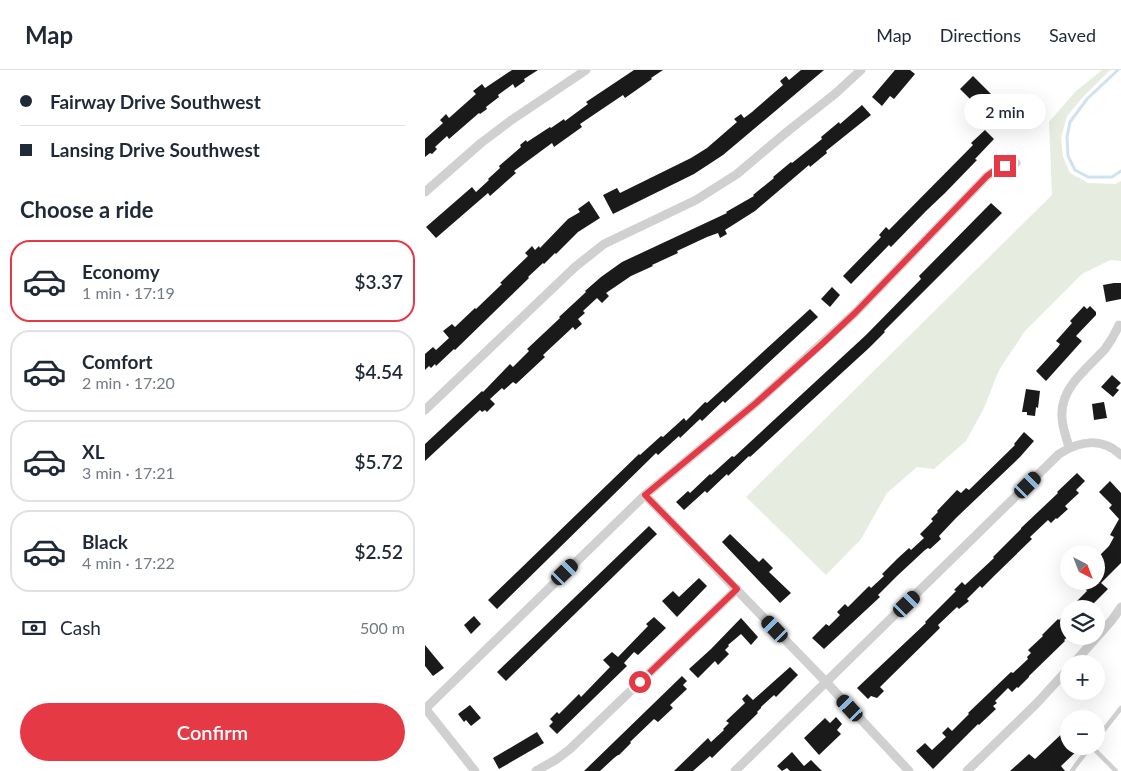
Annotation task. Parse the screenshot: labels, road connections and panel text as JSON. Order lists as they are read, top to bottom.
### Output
{
  "north": "bottom right",
  "page": {
    "header": "Map",
    "nav": ["Map", "Directions", "Saved"],
    "banner": ["Fairway Drive Southwest", "Lansing Drive Southwest"],
    "bubble": "2 min",
    "heading": "Choose a ride",
    "list": [
      {
        "name": "Economy",
        "note": "1 min · 17:19",
        "value": "$3.37"
      },
      {
        "name": "Comfort",
        "note": "2 min · 17:20",
        "value": "$4.54"
      },
      {
        "name": "XL",
        "note": "3 min · 17:21",
        "value": "$5.72"
      },
      {
        "name": "Black",
        "note": "4 min · 17:22",
        "value": "$2.52"
      }
    ],
    "map_buttons": ["+", "−"],
    "pay": ["Cash", "500 m"],
    "buttons": "Confirm"
  }
}
